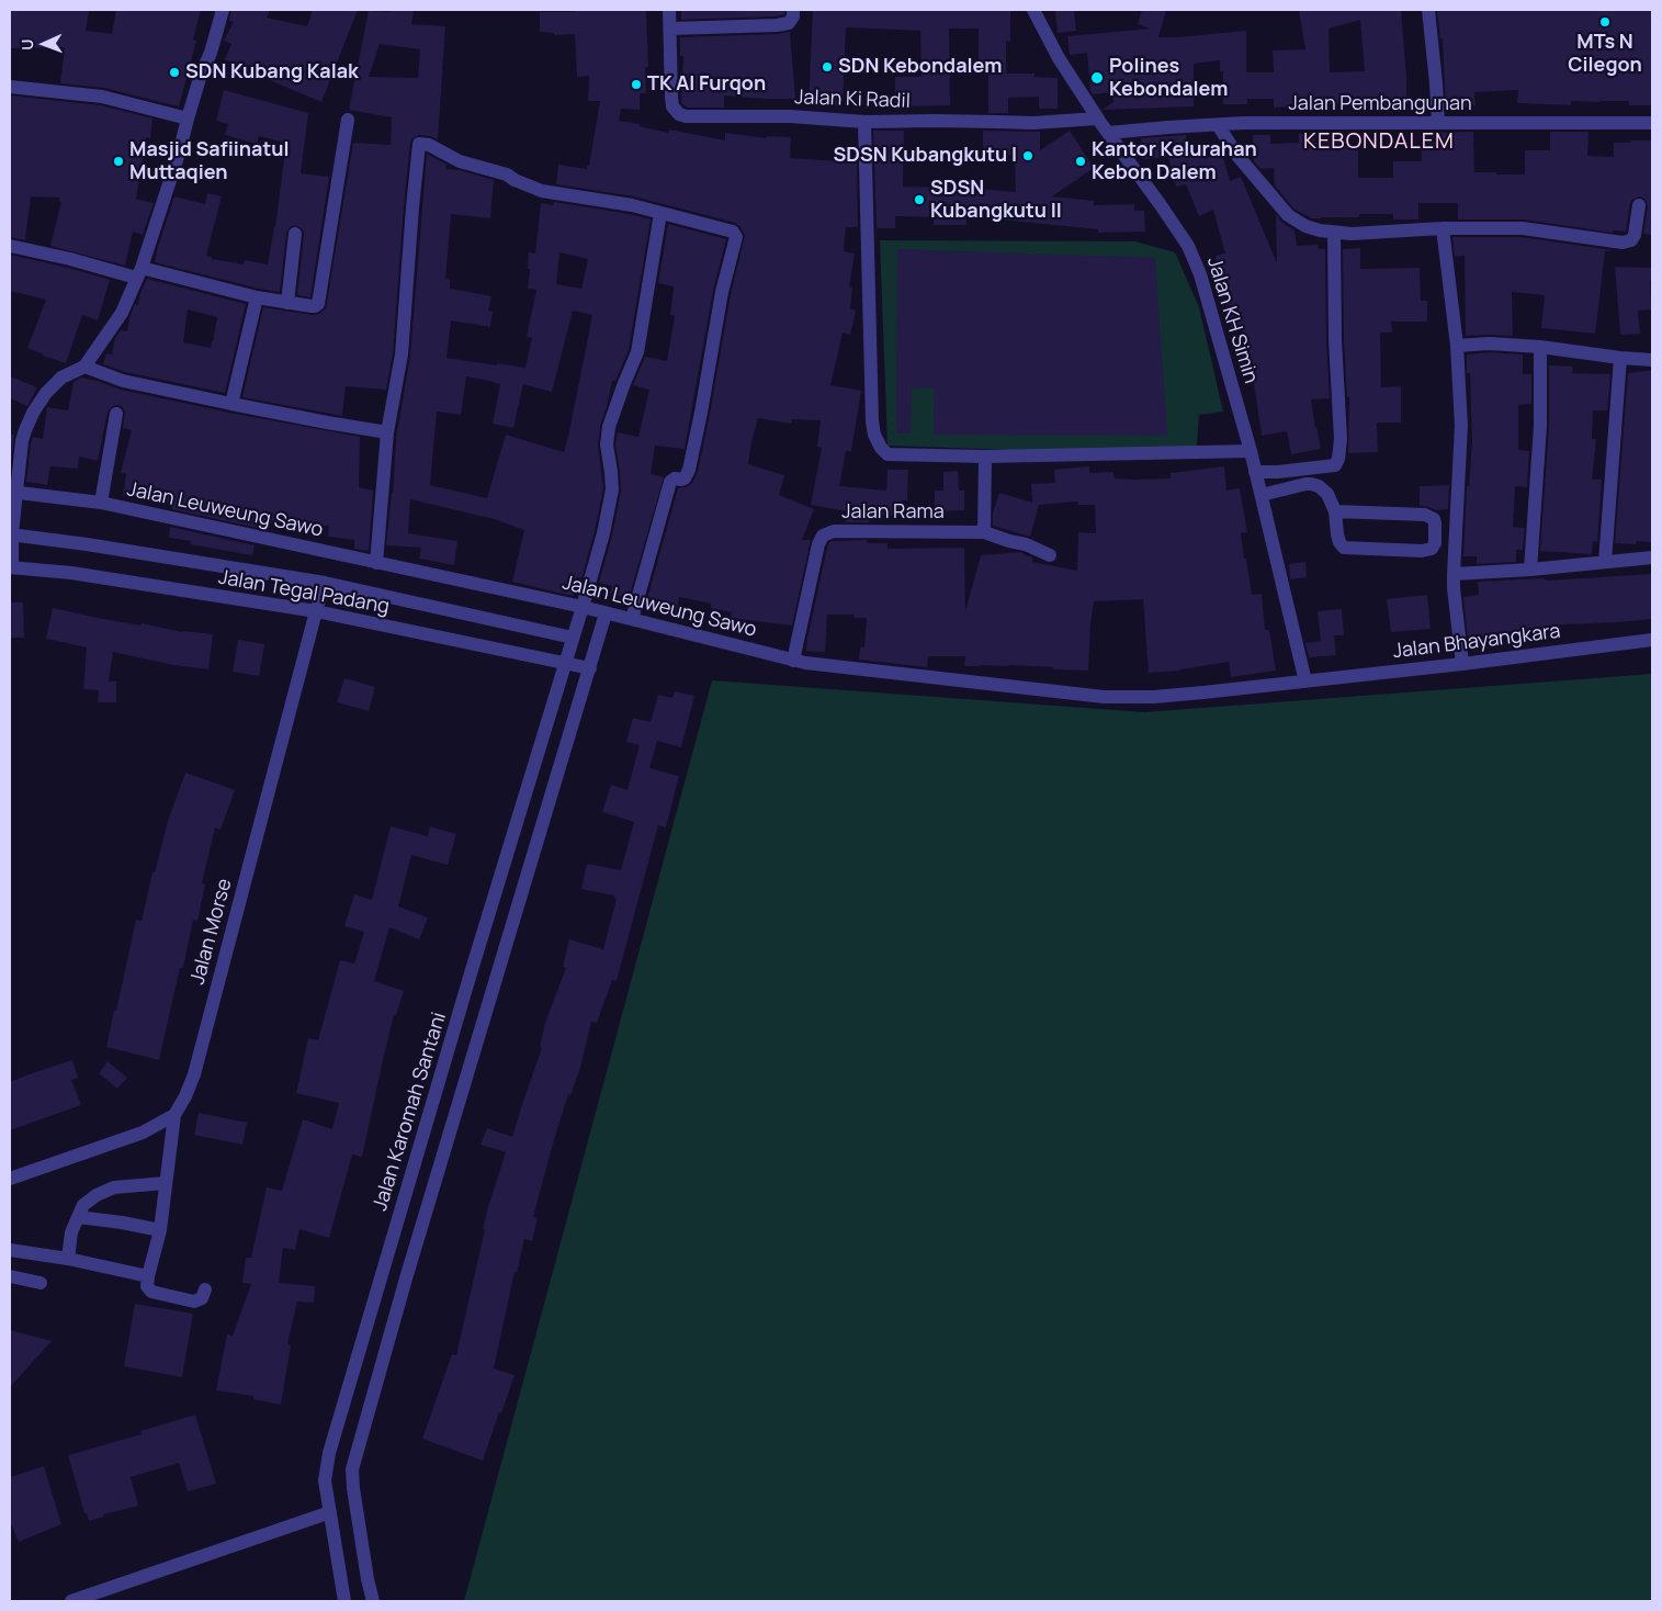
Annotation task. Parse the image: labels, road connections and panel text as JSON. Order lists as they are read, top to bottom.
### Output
{
  "streets": {
    "street": [
      "Jalan Ki Radil",
      "Jalan Pembangunan",
      "Jalan KH Simin",
      "Jalan Leuweung Sawo",
      "Jalan Rama",
      "Jalan Tegal Padang",
      "Jalan Bhayangkara",
      "Jalan Morse",
      "Jalan Karomah Santani"
    ]
  },
  "crossings": [
    ["Jalan Ki Radil", "Jalan KH Simin"],
    ["Jalan Pembangunan", "Jalan KH Simin"],
    ["Jalan KH Simin", "Jalan Leuweung Sawo"],
    ["Jalan KH Simin", "Jalan Bhayangkara"],
    ["Jalan Leuweung Sawo", "Jalan Rama"],
    ["Jalan Leuweung Sawo", "Jalan Bhayangkara"],
    ["Jalan Leuweung Sawo", "Jalan Karomah Santani"],
    ["Jalan Tegal Padang", "Jalan Morse"],
    ["Jalan Tegal Padang", "Jalan Karomah Santani"]
  ],
  "districts": ["KEBONDALEM"],
  "places": [
    "MTs N Cilegon",
    "SDN Kebondalem",
    "SDN Kubang Kalak",
    "Polines Kebondalem",
    "TK Al Furqon",
    "SDSN Kubangkutu I",
    "Masjid Safiinatul Muttaqien",
    "Kantor Kelurahan Kebon Dalem",
    "SDSN Kubangkutu II"
  ],
  "north": "left"
}
